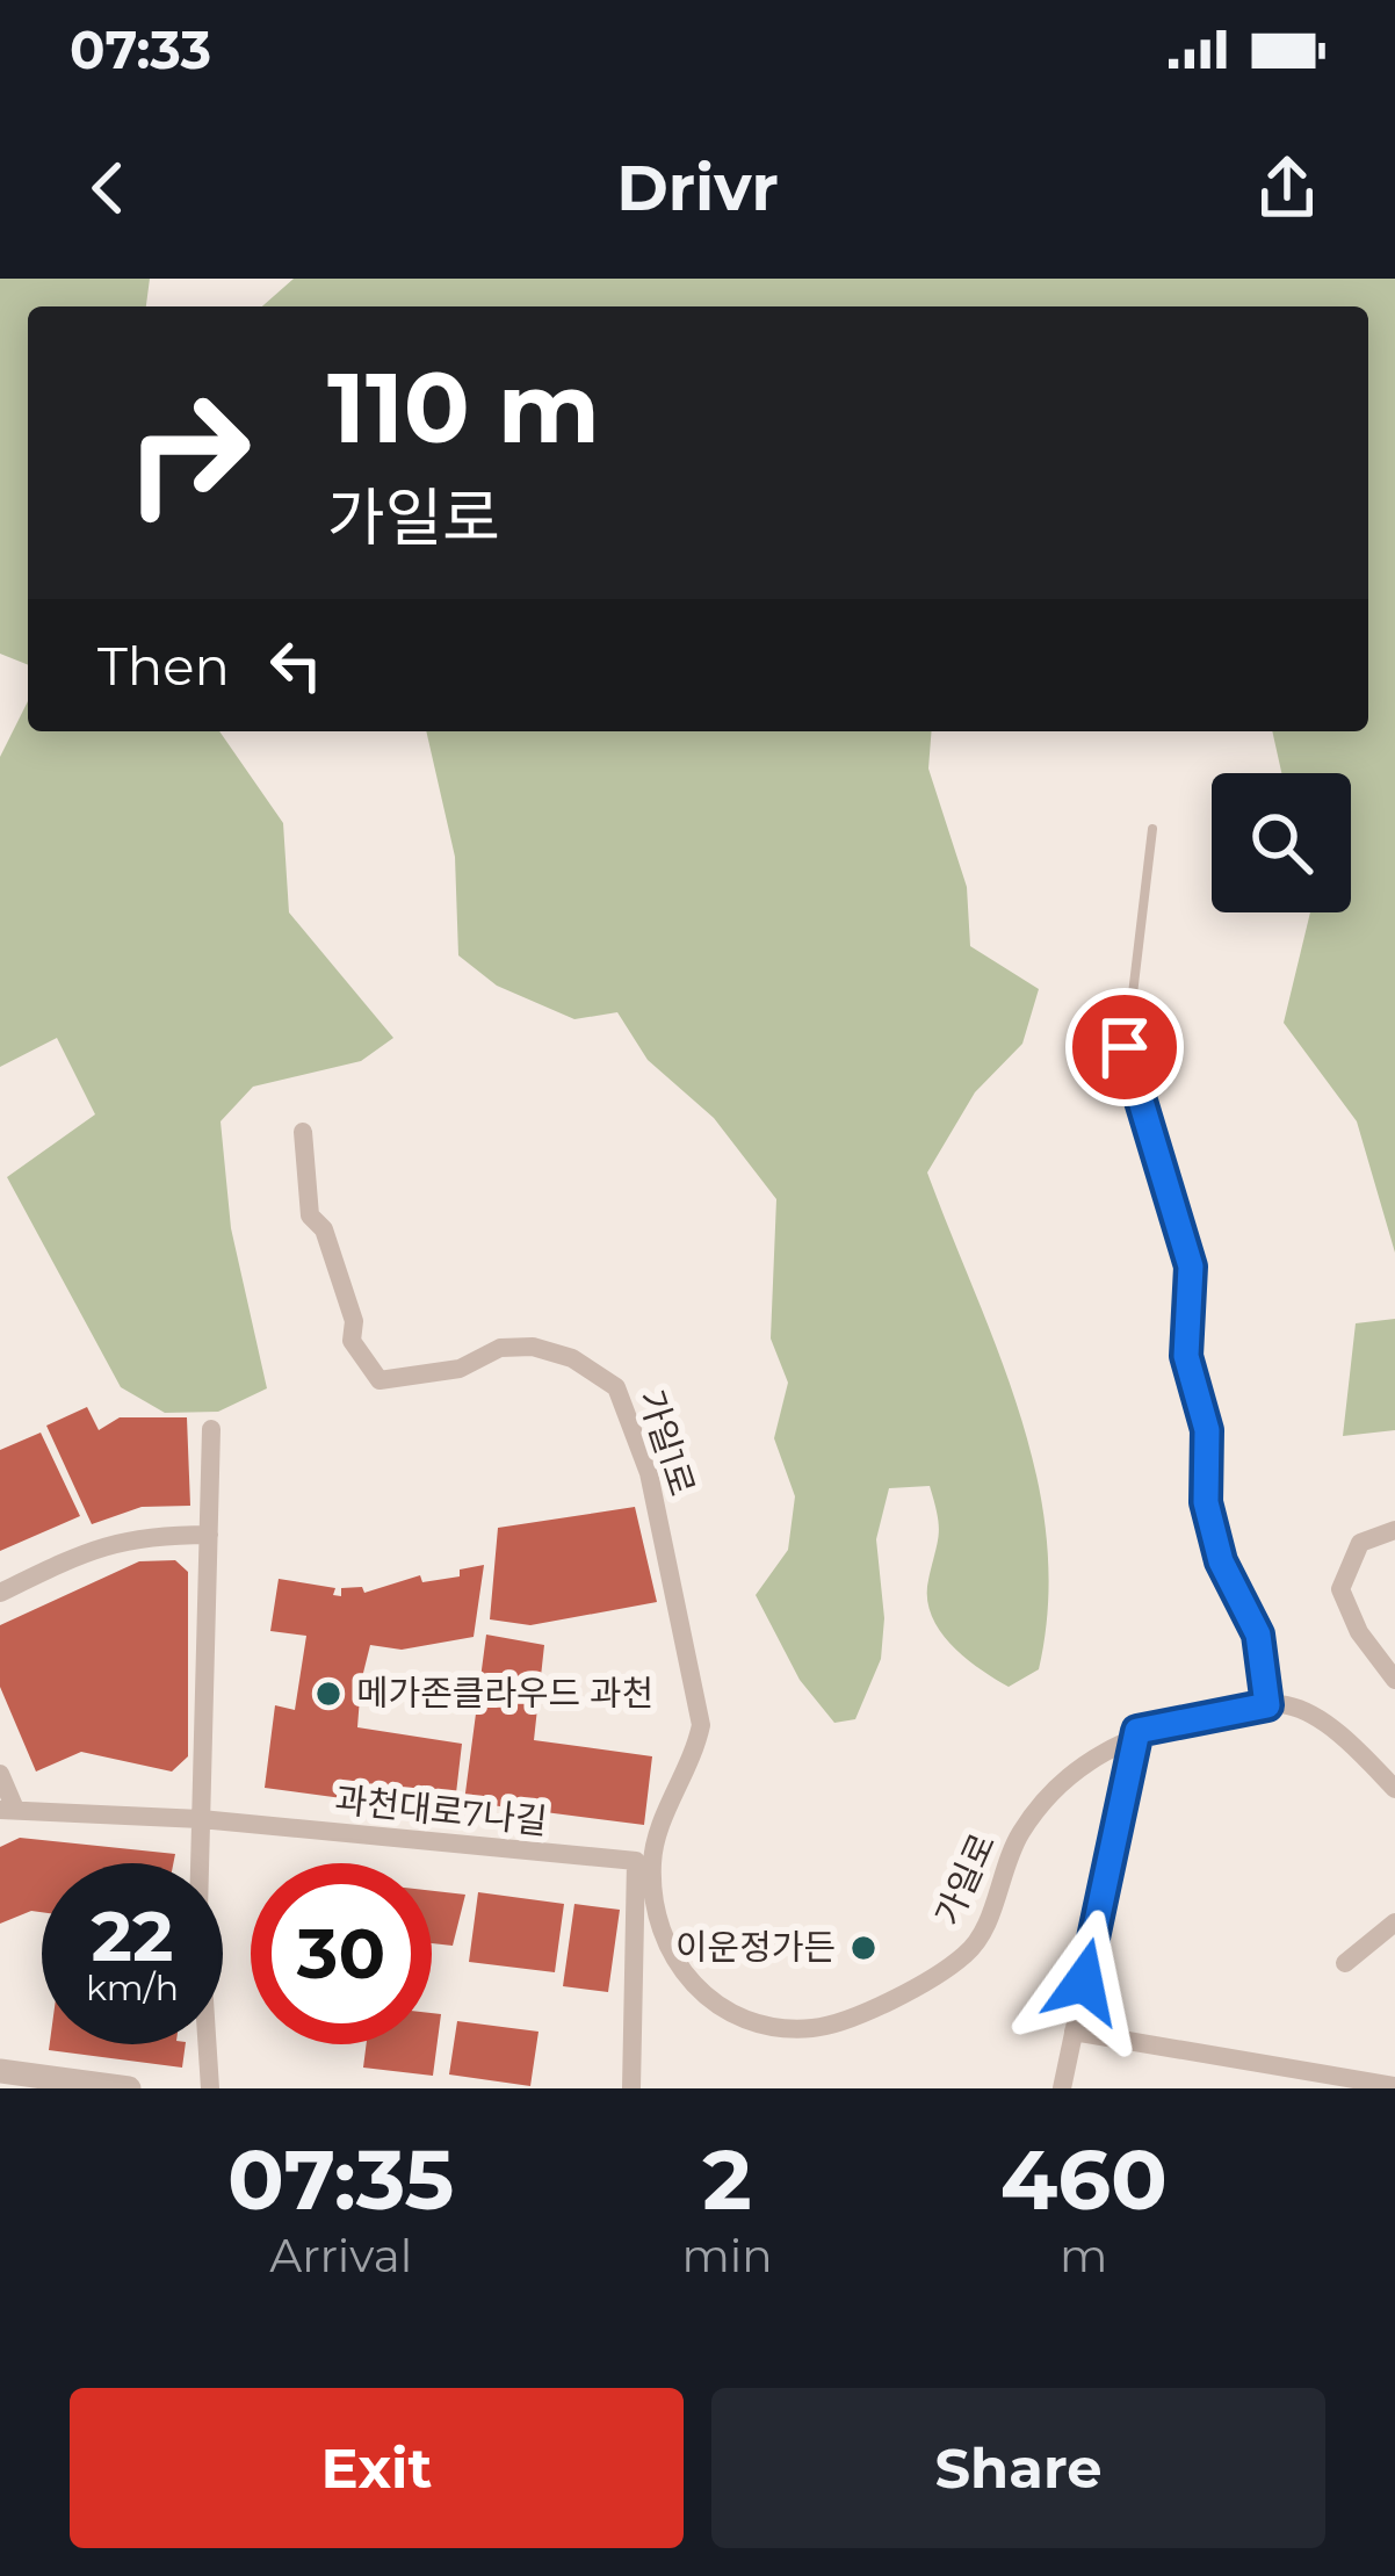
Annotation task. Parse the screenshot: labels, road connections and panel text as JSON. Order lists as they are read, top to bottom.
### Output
{
  "streets": {
    "street": ["가일1로", "과천대로7나길", "가일로"]
  },
  "crossings": [
    ["가일1로", "가일로"]
  ],
  "places": ["메가존클라우드 과천", "이운정가든"],
  "page": {
    "status": "07:33",
    "header": "Drivr",
    "turn": ["110 m", "가일로"],
    "then": "Then",
    "speed": "22 km/h",
    "limit": "30",
    "eta": [
      "07:35",
      "Arrival",
      "2",
      "min",
      "460",
      "m"
    ],
    "buttons": ["Exit", "Share"]
  }
}
